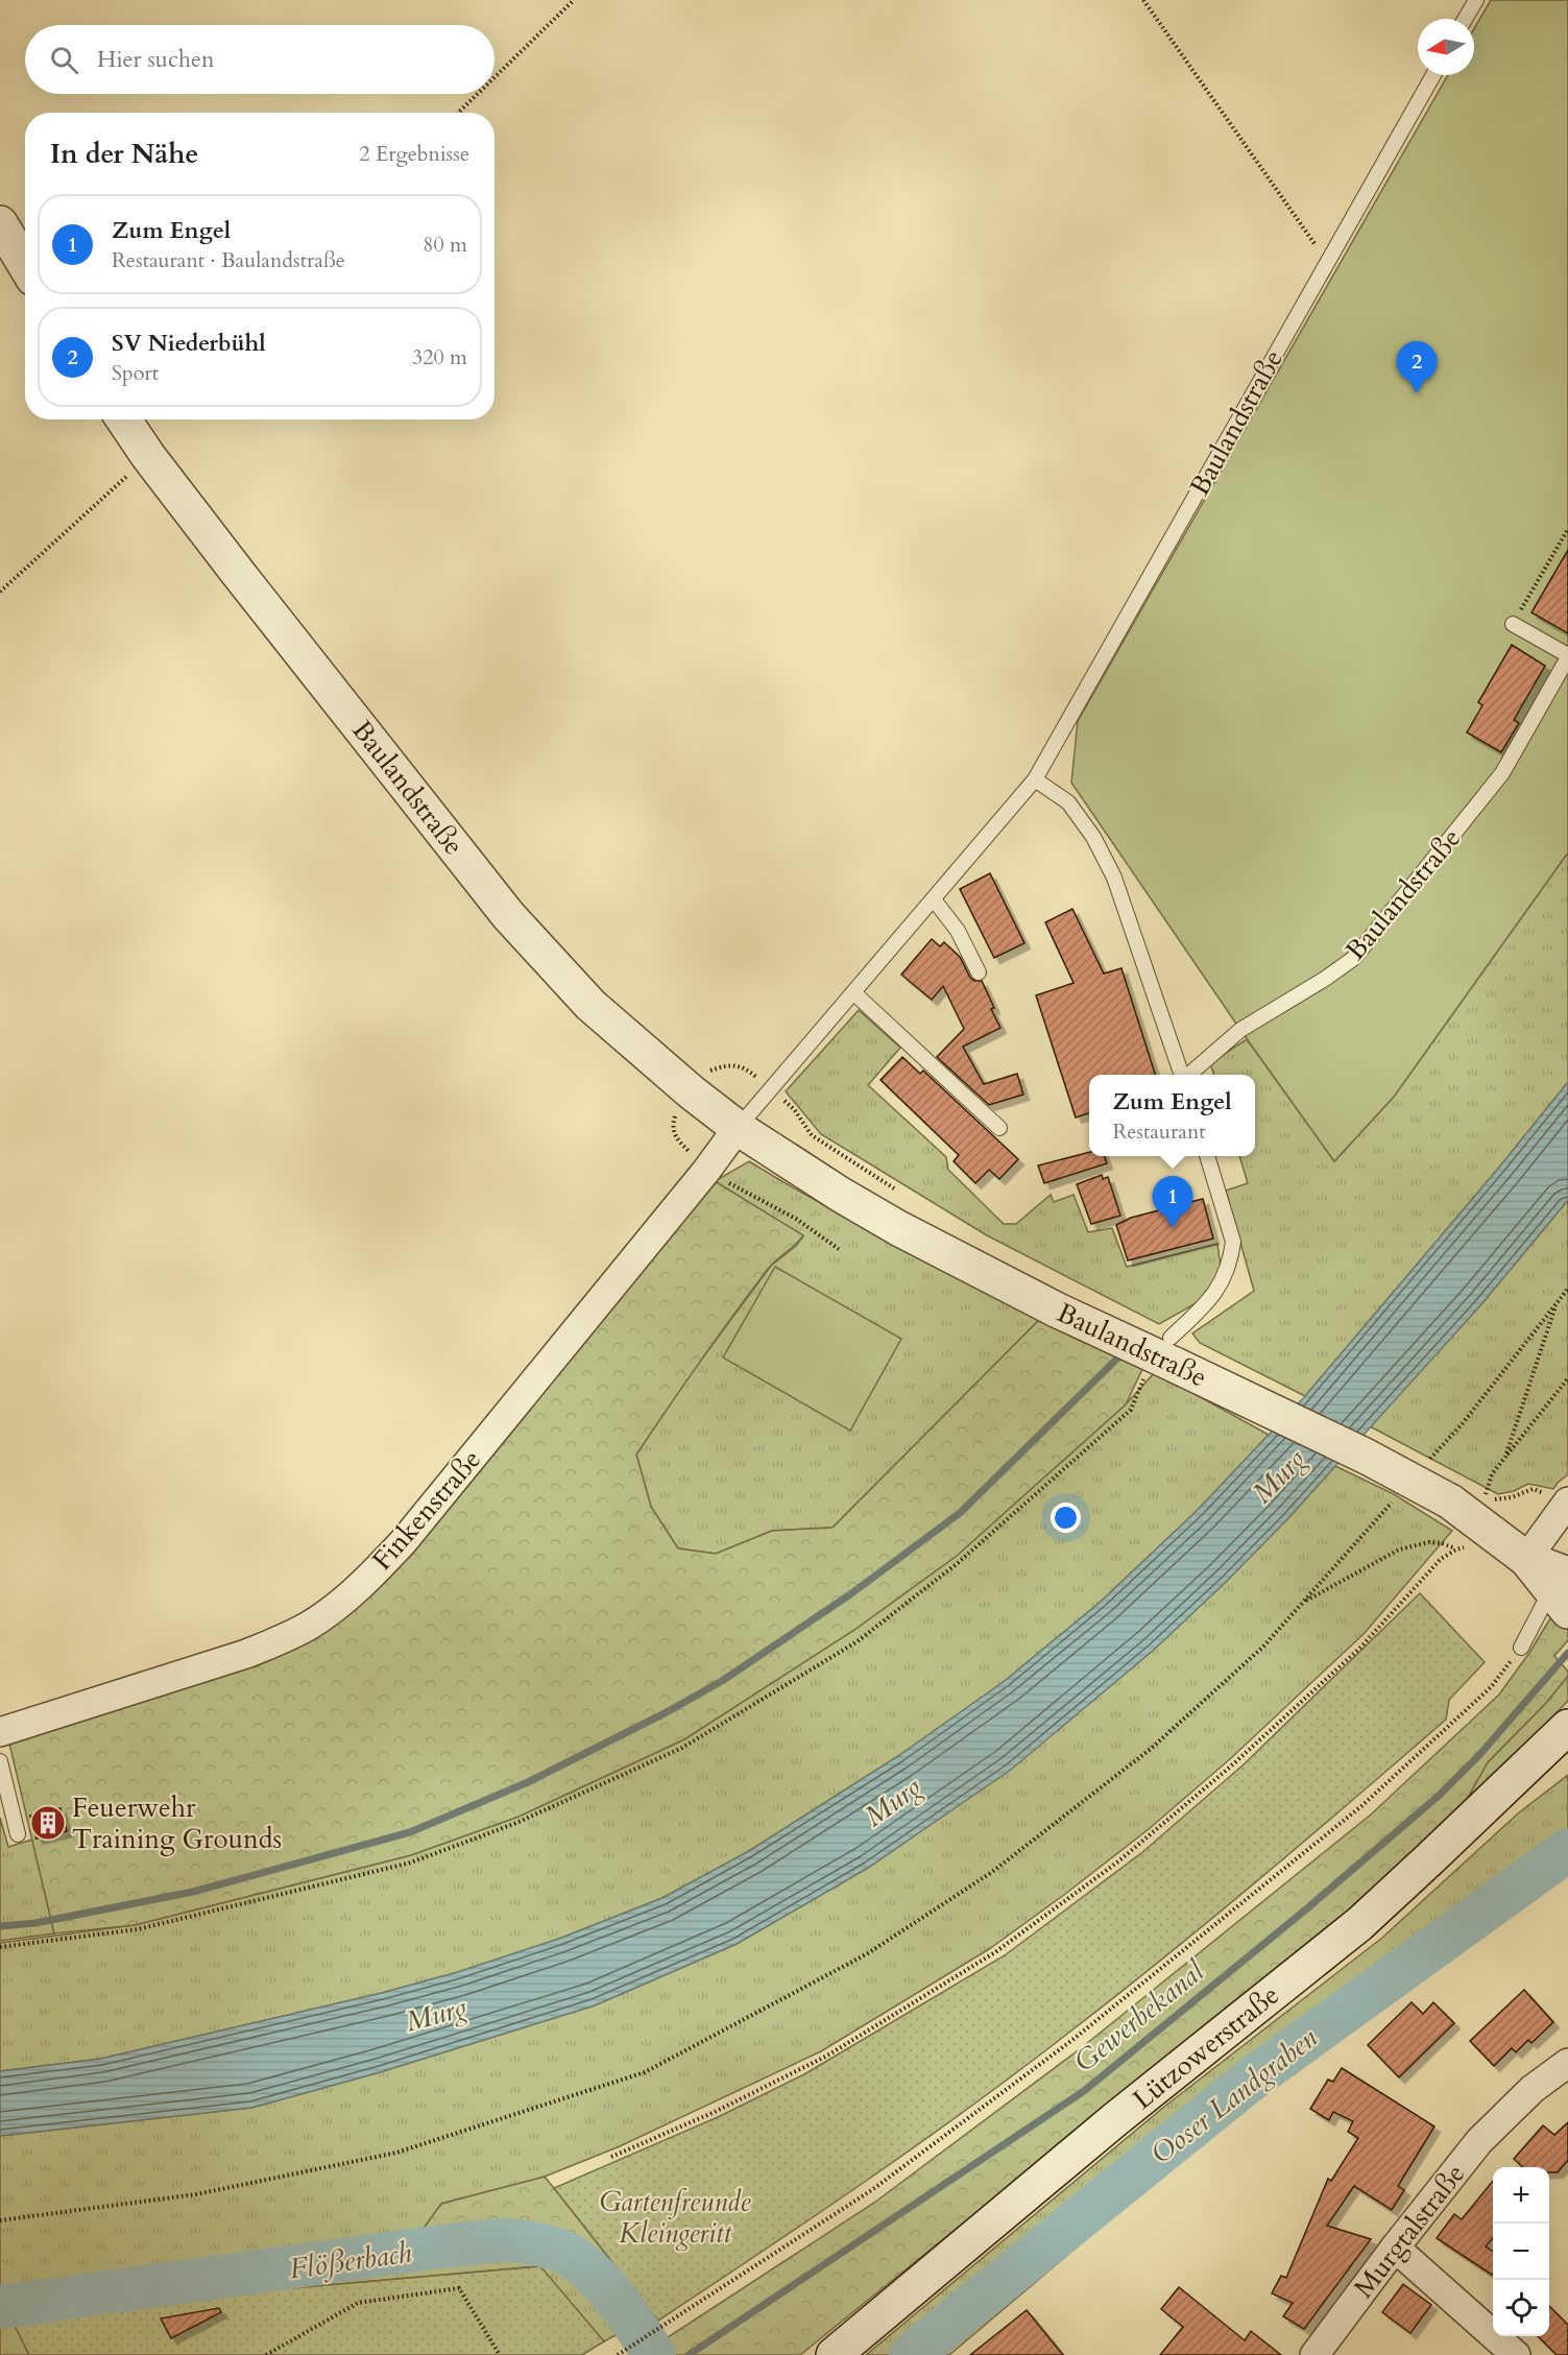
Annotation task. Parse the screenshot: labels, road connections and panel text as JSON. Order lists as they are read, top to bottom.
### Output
{
  "streets": {
    "street": [
      "Baulandstraße",
      "Finkenstraße",
      "Lützowerstraße",
      "Murgtalstraße"
    ]
  },
  "crossings": [
    ["Baulandstraße", "Finkenstraße"]
  ],
  "water": [
    "Murg",
    "Gewerbekanal",
    "Ooser Landgraben",
    "Flößerbach"
  ],
  "parks": ["Gartenfreunde Kleingeritt"],
  "places": {
    "building": ["Feuerwehr Training Grounds"]
  },
  "north": "left",
  "page": {
    "search": "Hier suchen",
    "heading": ["In der Nähe", "2 Ergebnisse"],
    "list": [
      {
        "mark": "1",
        "name": "Zum Engel",
        "note": "Restaurant · Baulandstraße",
        "value": "80 m"
      },
      {
        "mark": "2",
        "name": "SV Niederbühl",
        "note": "Sport",
        "value": "320 m"
      }
    ],
    "pins": ["2", "1"],
    "popup": ["Zum Engel", "Restaurant"],
    "map_buttons": ["+", "−"]
  }
}
